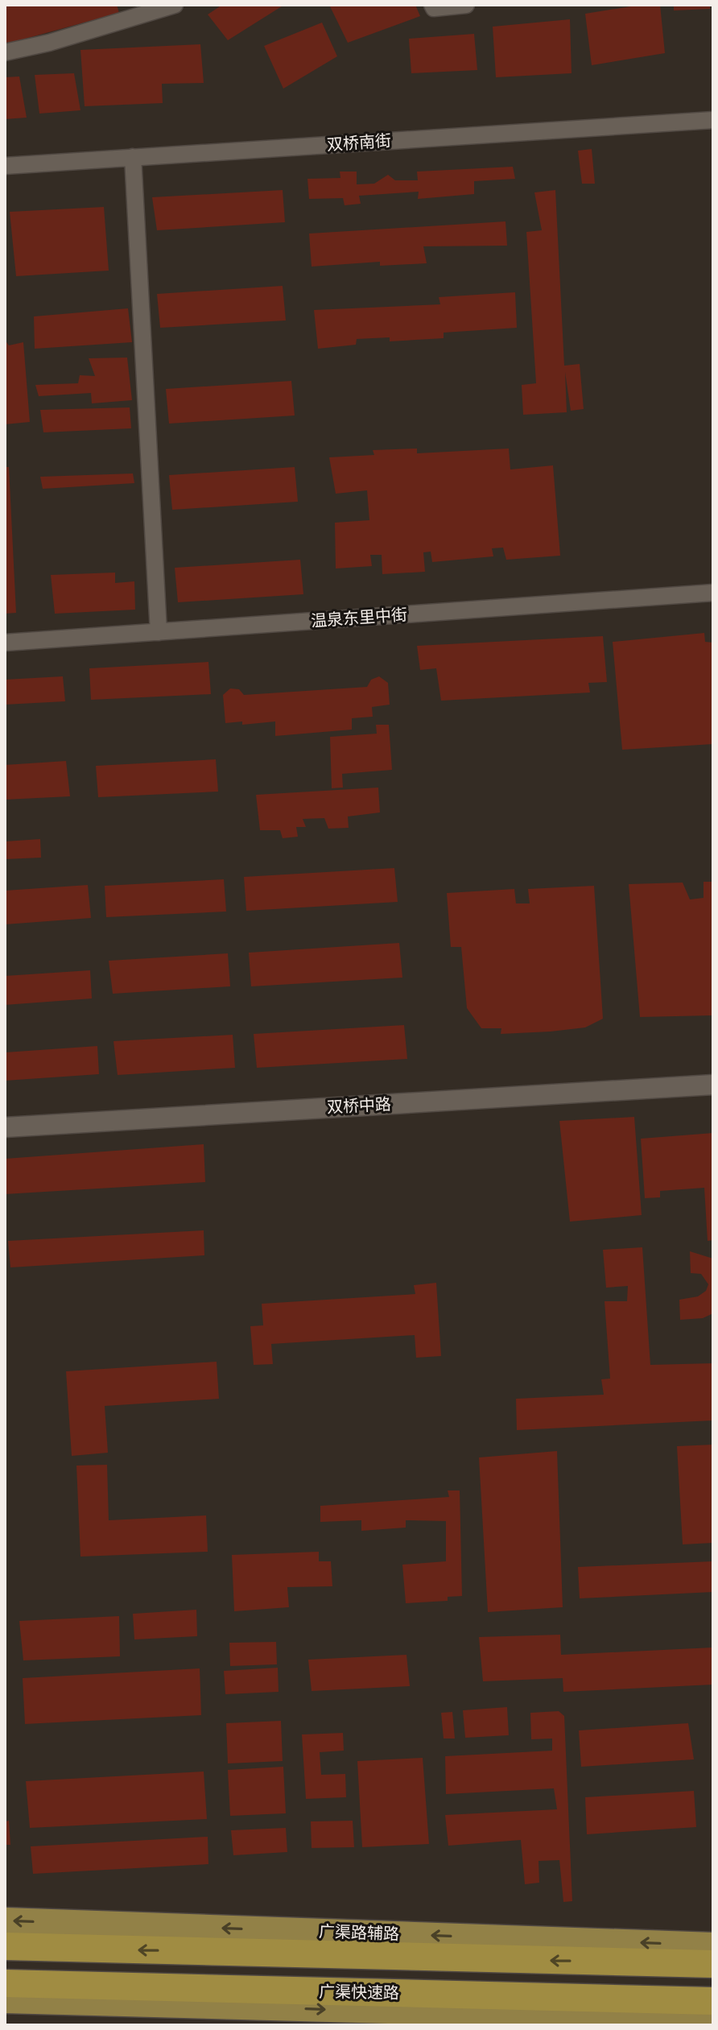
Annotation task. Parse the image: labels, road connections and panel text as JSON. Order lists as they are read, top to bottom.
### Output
{
  "streets": {
    "highway": ["广渠快速路"],
    "main road": ["广渠路辅路"],
    "street": ["双桥南街", "温泉东里中街", "双桥中路"]
  }
}
